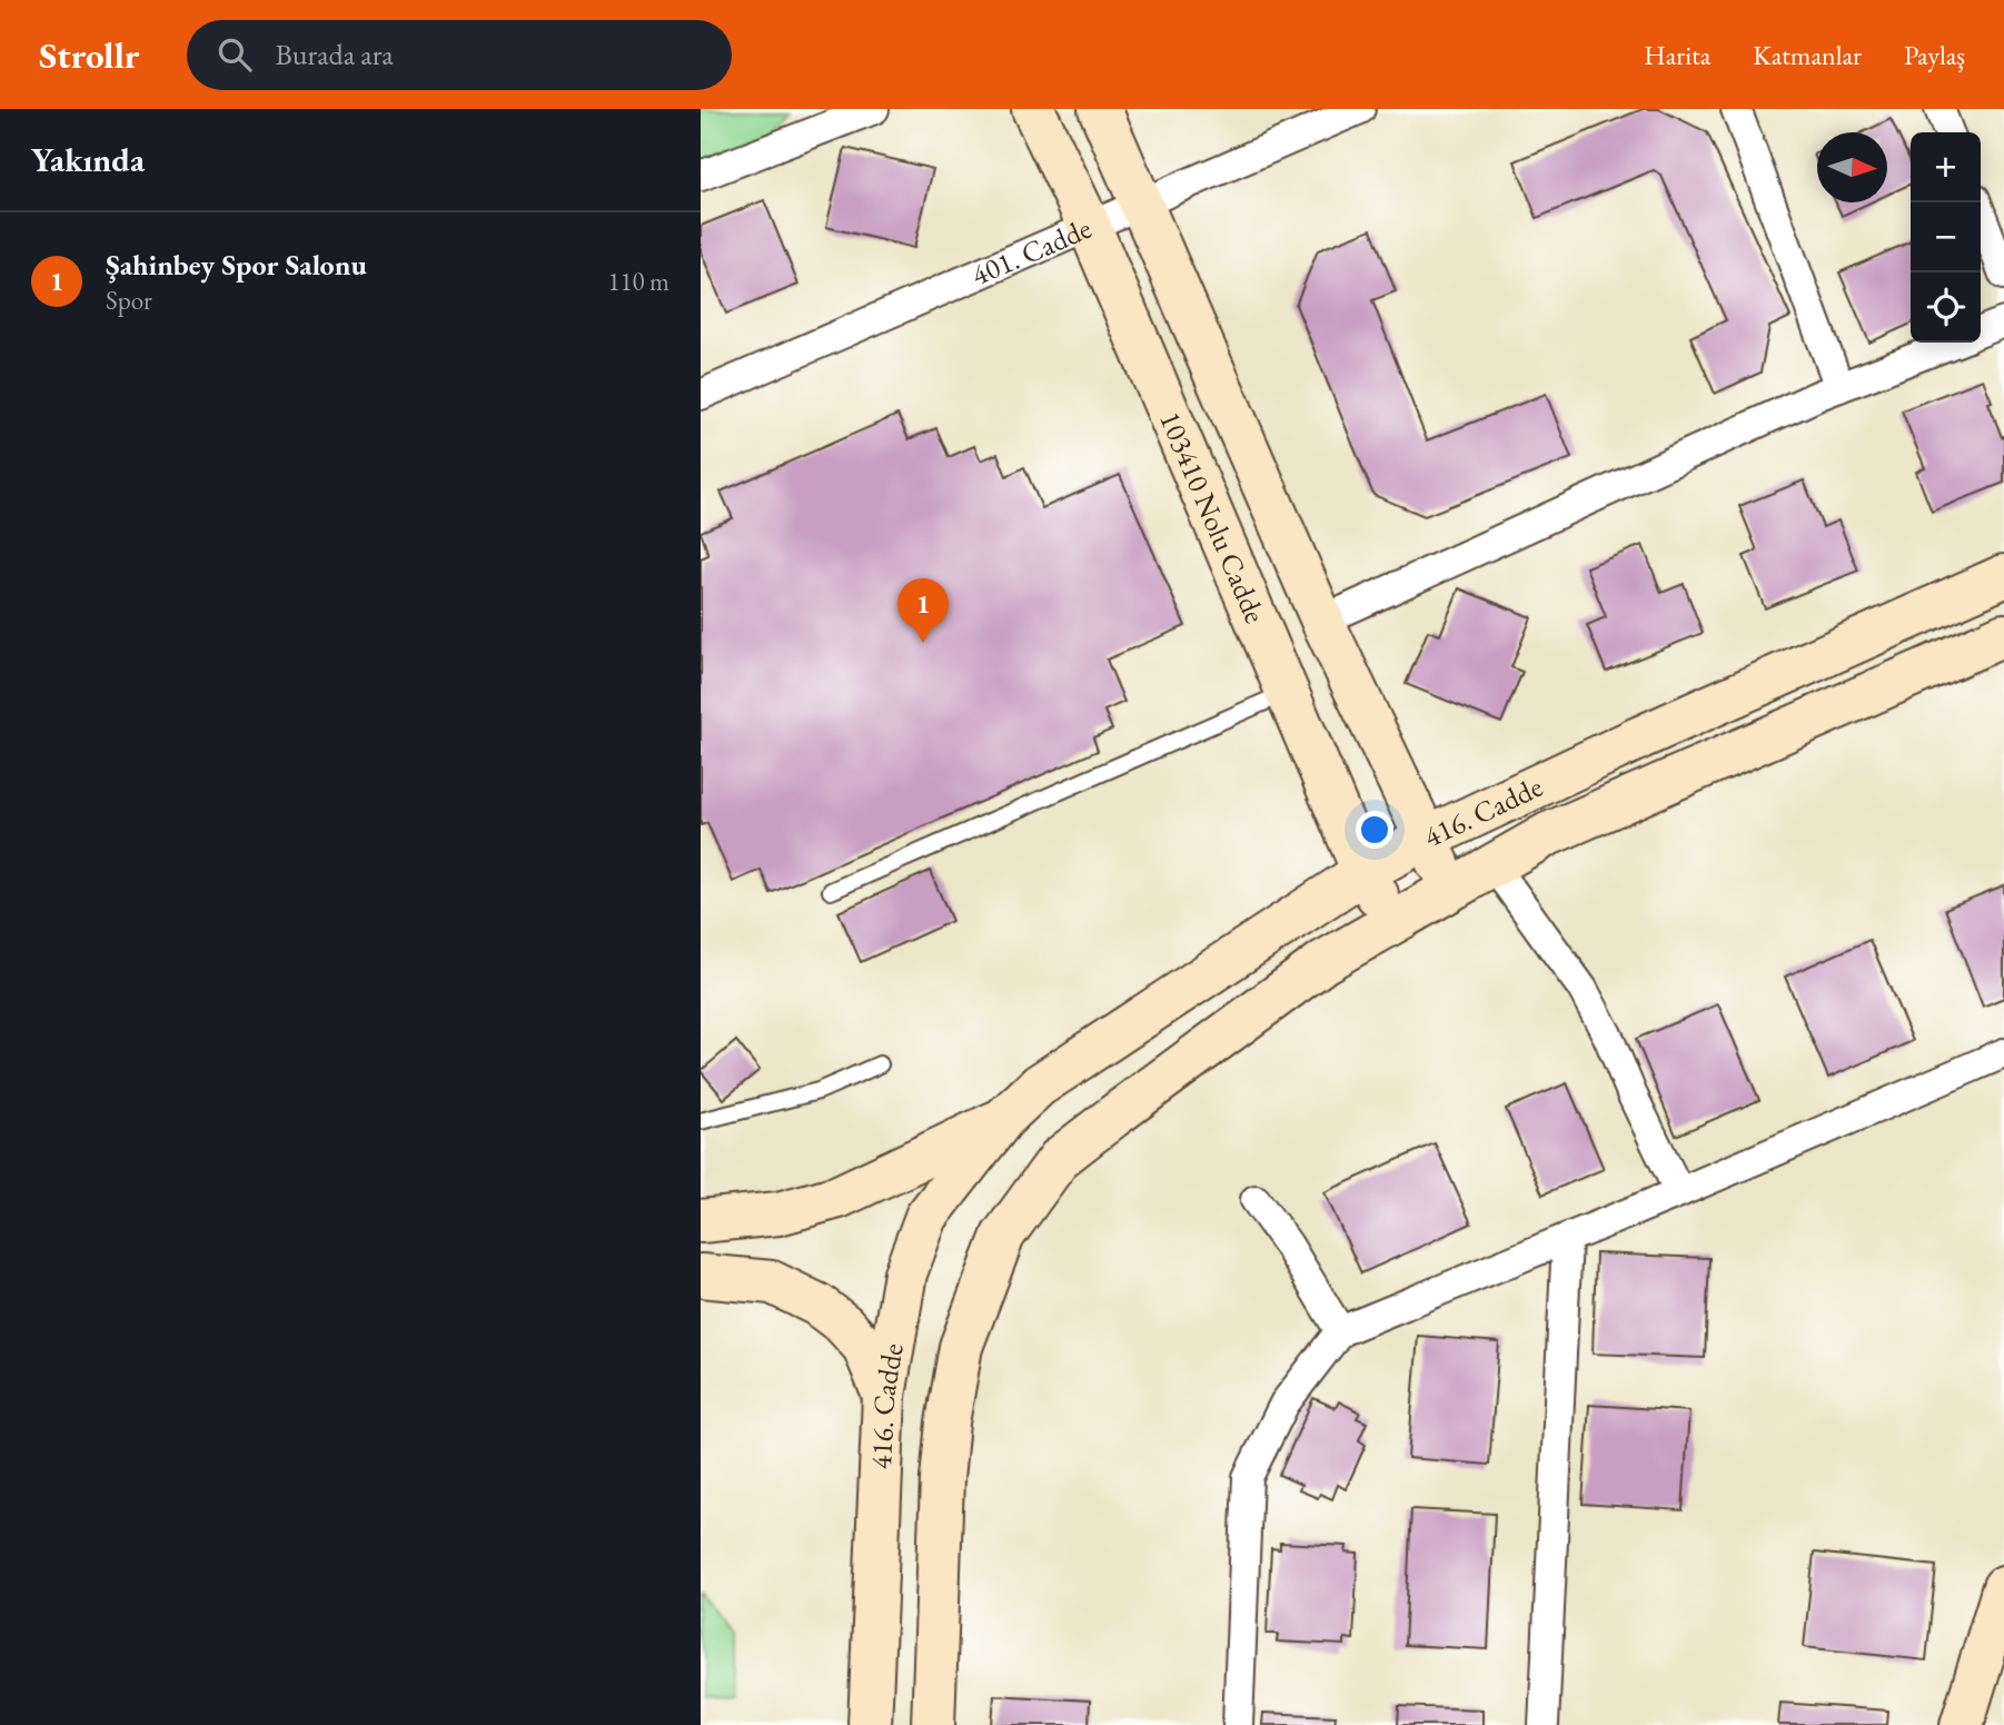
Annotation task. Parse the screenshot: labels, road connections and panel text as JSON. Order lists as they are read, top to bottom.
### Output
{
  "streets": {
    "main road": ["103410 Nolu Cadde", "416. Cadde"],
    "street": ["401. Cadde"]
  },
  "crossings": [
    ["401. Cadde", "103410 Nolu Cadde"],
    ["103410 Nolu Cadde", "416. Cadde"]
  ],
  "north": "right",
  "page": {
    "header": "Strollr",
    "search": "Burada ara",
    "nav": ["Harita", "Katmanlar", "Paylaş"],
    "heading": "Yakında",
    "map_buttons": ["+", "−"],
    "list": [
      {
        "mark": "1",
        "name": "Şahinbey Spor Salonu",
        "note": "Spor",
        "value": "110 m"
      }
    ],
    "pins": "1"
  }
}
